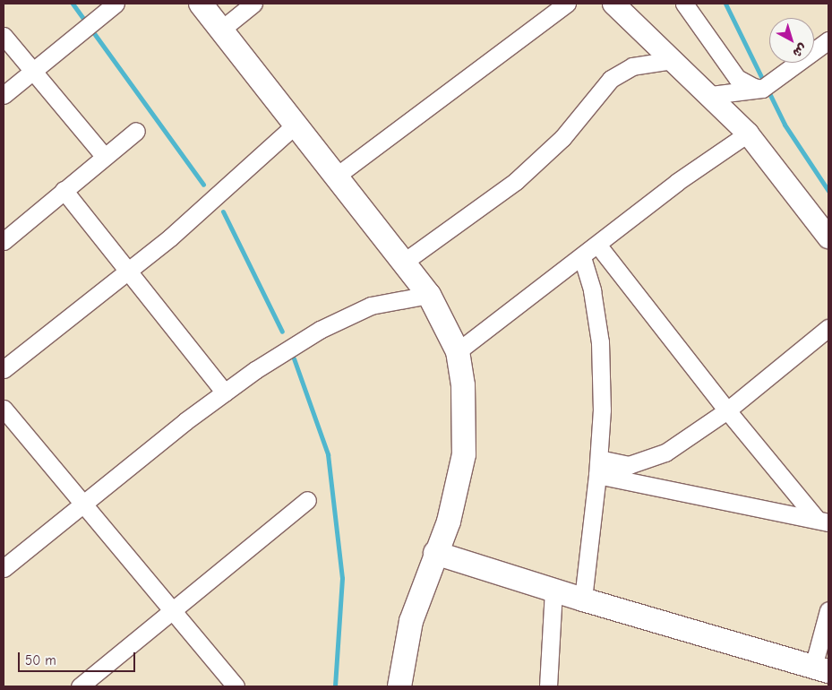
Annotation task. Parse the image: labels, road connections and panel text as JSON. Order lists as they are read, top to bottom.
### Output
{
  "scale_bar": "50 m",
  "north": "bottom right"
}
